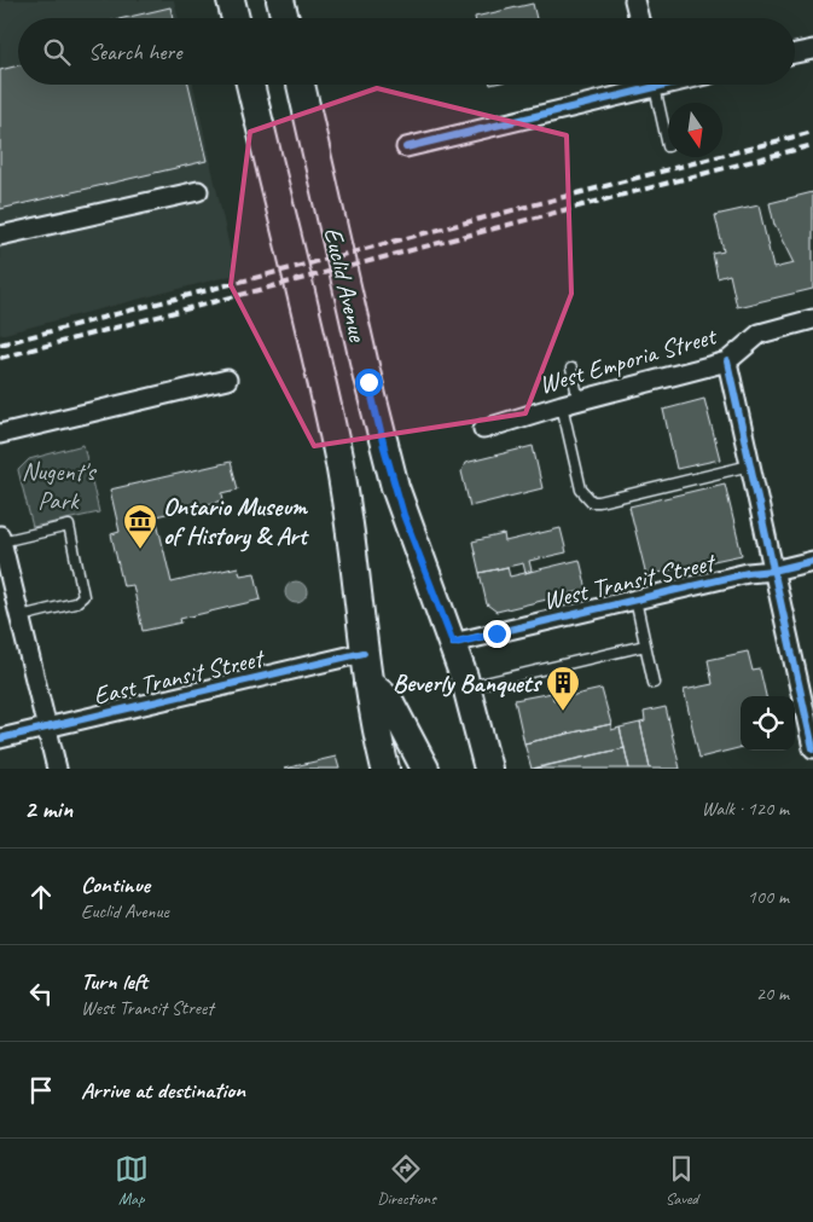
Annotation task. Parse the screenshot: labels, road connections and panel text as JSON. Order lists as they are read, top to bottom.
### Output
{
  "streets": {
    "main road": ["Euclid Avenue"],
    "street": ["West Emporia Street", "West Transit Street", "East Transit Street"]
  },
  "crossings": [
    ["Euclid Avenue", "West Transit Street"],
    ["Euclid Avenue", "East Transit Street"]
  ],
  "parks": ["Nugent's Park"],
  "places": {
    "museum": ["Ontario Museum of History & Art"],
    "building": ["Beverly Banquets"]
  },
  "north": "bottom",
  "page": {
    "search": "Search here",
    "heading": ["2 min", "Walk · 120 m"],
    "list": [
      ["Continue", "Euclid Avenue", "100 m"],
      ["Turn left", "West Transit Street", "20 m"],
      "Arrive at destination"
    ],
    "nav": ["Map", "Directions", "Saved"]
  }
}
